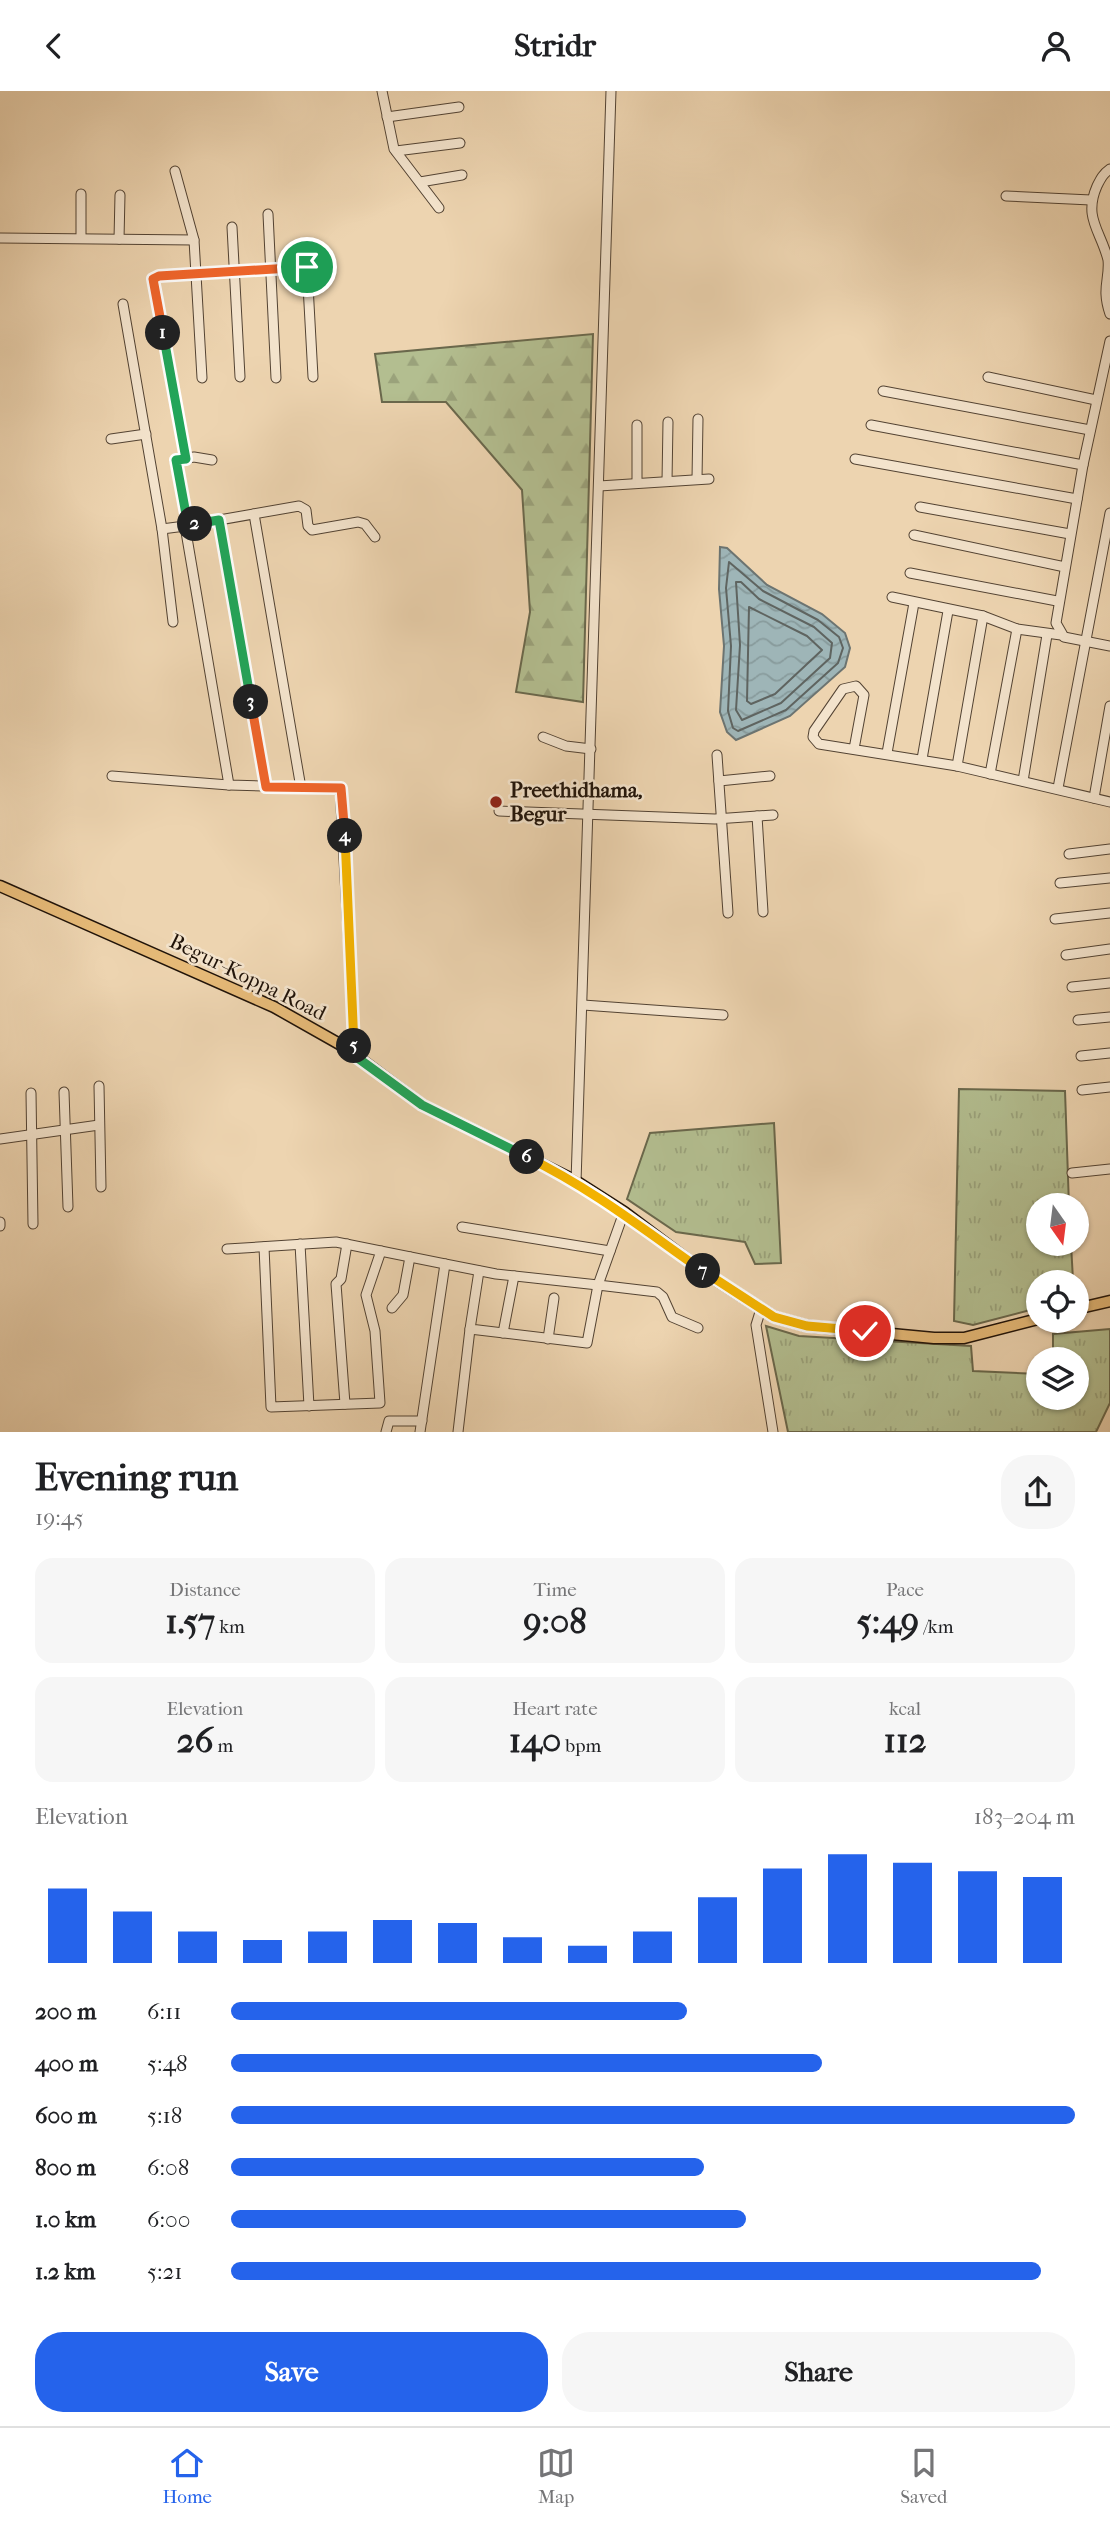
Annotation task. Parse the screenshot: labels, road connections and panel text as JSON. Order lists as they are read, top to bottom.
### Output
{
  "streets": {
    "main road": ["Begur-Koppa Road"]
  },
  "places": ["Preethidhama, Begur"],
  "north": "bottom",
  "page": {
    "header": "Stridr",
    "pins": [
      "1",
      "2",
      "3",
      "4",
      "5",
      "6",
      "7"
    ],
    "heading": ["Evening run", "19:45"],
    "stats": [
      ["Distance", "1.57 km"],
      ["Time", "9:08"],
      ["Pace", "5:49 /km"],
      ["Elevation", "26 m"],
      ["Heart rate", "140 bpm"],
      ["kcal", "112"]
    ],
    "chart": ["Elevation", "183–204 m"],
    "list": [
      {
        "name": "200 m",
        "note": "6:11"
      },
      {
        "name": "400 m",
        "note": "5:48"
      },
      {
        "name": "600 m",
        "note": "5:18"
      },
      {
        "name": "800 m",
        "note": "6:08"
      },
      {
        "name": "1.0 km",
        "note": "6:00"
      },
      {
        "name": "1.2 km",
        "note": "5:21"
      }
    ],
    "buttons": ["Save", "Share"],
    "tabs": ["Home", "Map", "Saved"]
  }
}
